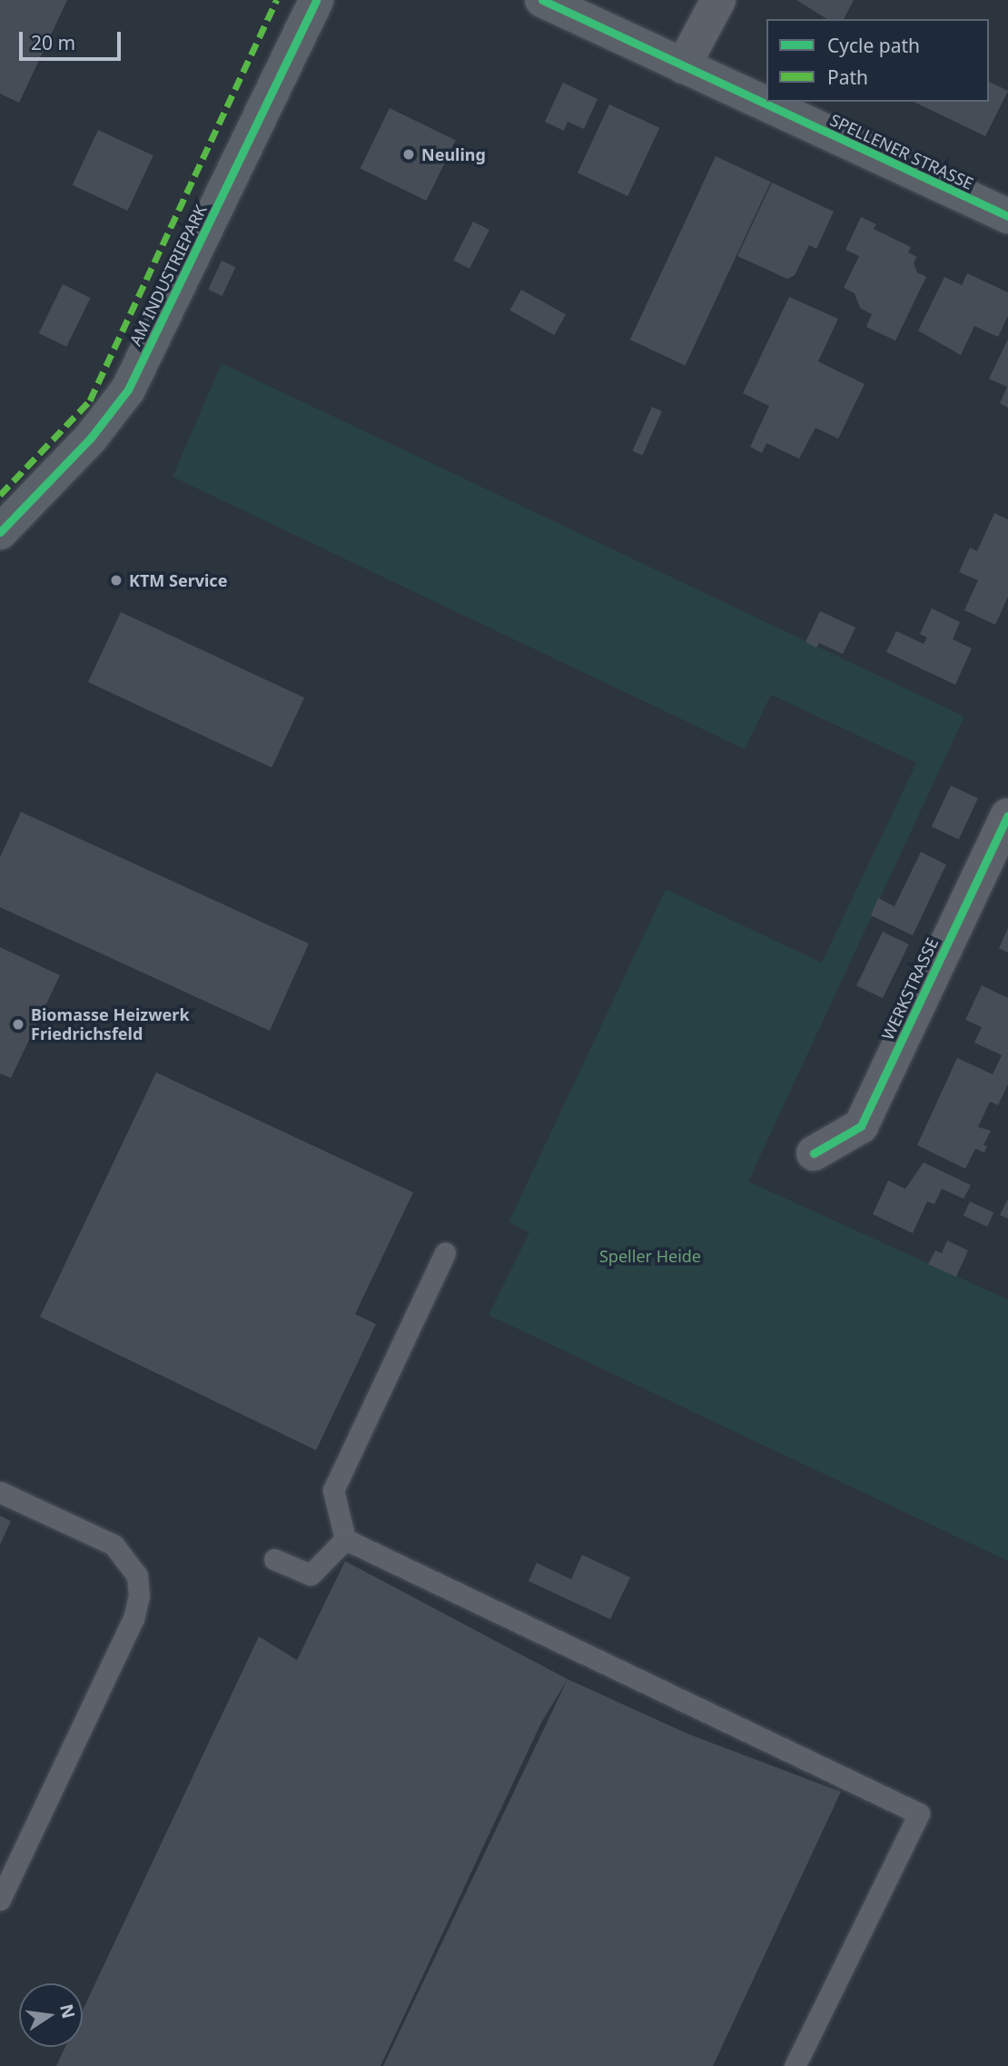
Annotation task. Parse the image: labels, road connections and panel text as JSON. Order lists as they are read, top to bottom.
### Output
{
  "streets": {
    "street": ["SPELLENER STRASSE", "AM INDUSTRIEPARK", "WERKSTRASSE"]
  },
  "parks": ["Speller Heide"],
  "places": ["Neuling", "KTM Service", "Biomasse Heizwerk Friedrichsfeld"],
  "legend": ["Cycle path", "Path"],
  "scale_bar": "20 m",
  "north": "right"
}
